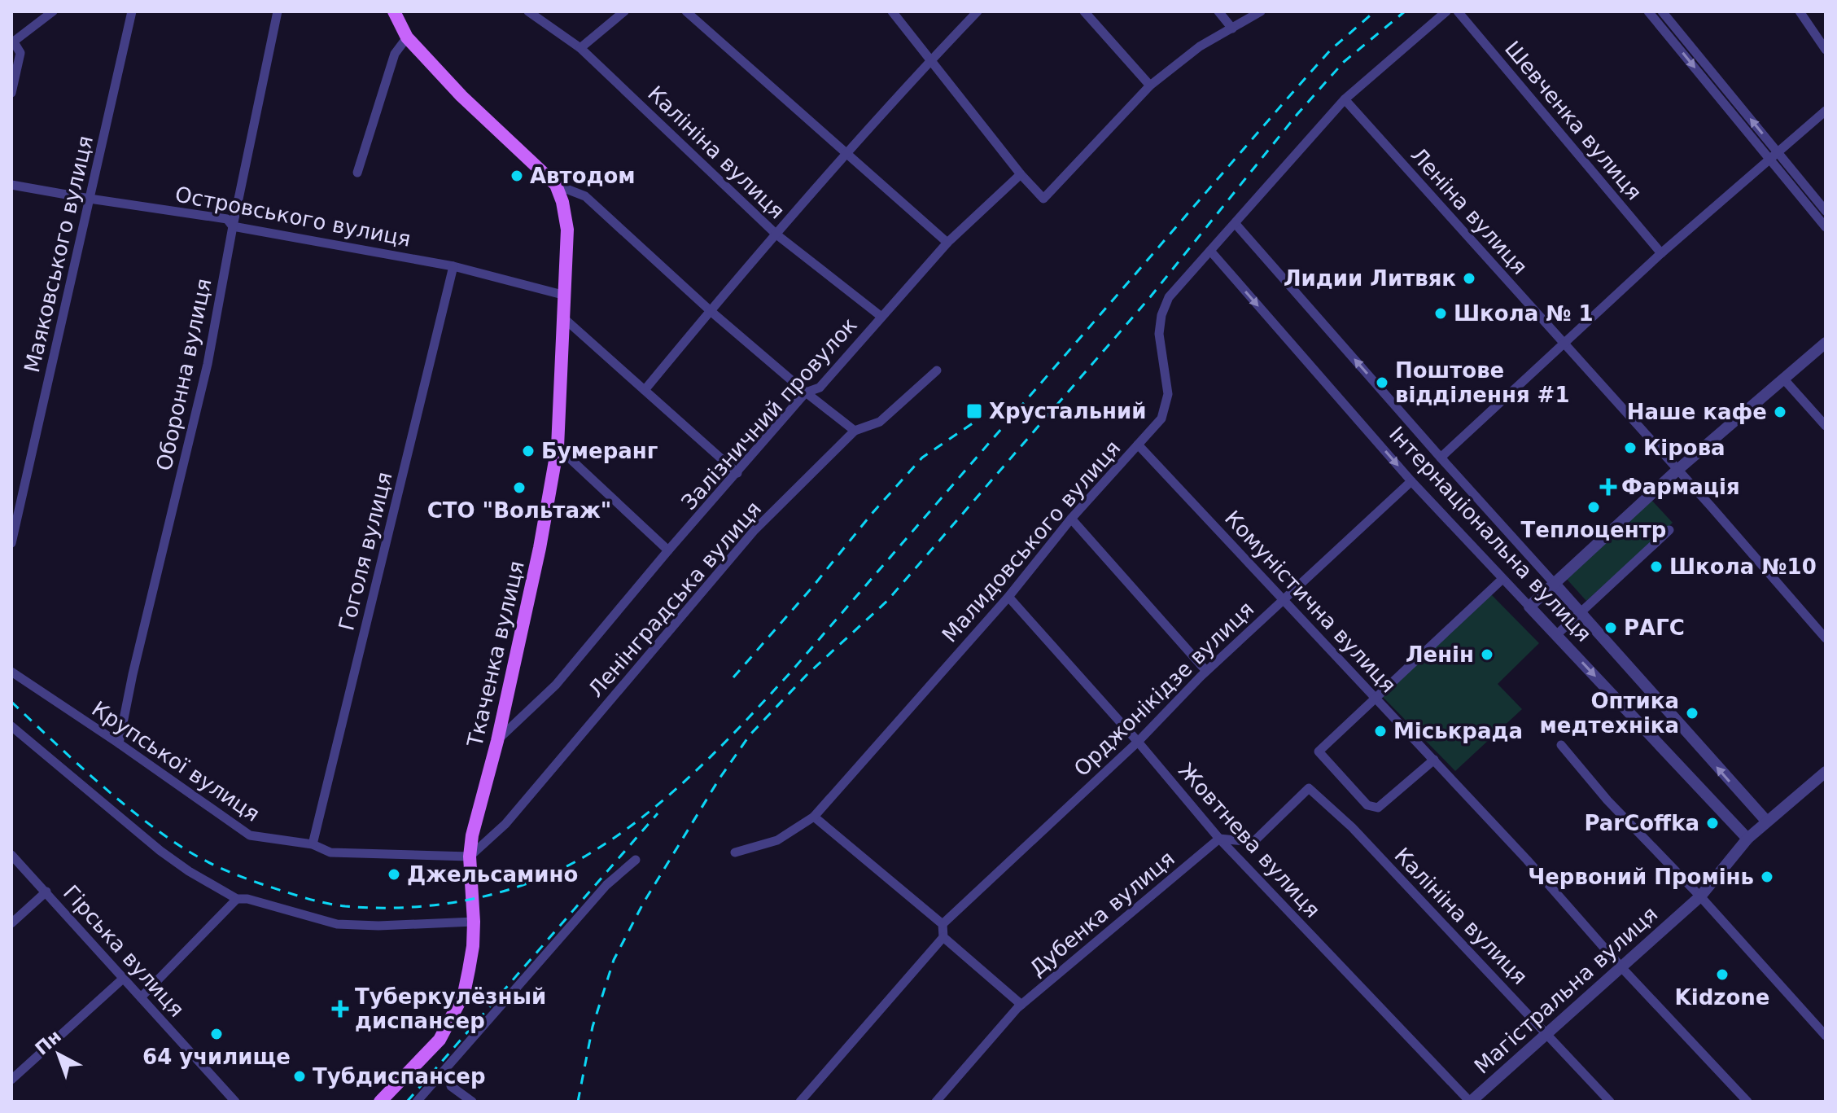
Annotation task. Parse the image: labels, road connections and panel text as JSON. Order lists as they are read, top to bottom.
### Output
{
  "streets": {
    "main road": ["Ткаченка вулиця"],
    "street": [
      "Шевченка вулиця",
      "Калініна вулиця",
      "Леніна вулиця",
      "Островського вулиця",
      "Маяковського вулиця",
      "Оборонна вулиця",
      "Залізничний провулок",
      "Інтернаціональна вулиця",
      "Малидовського вулиця",
      "Гоголя вулиця",
      "Ленінградська вулиця",
      "Комуністична вулиця",
      "Орджонікідзе вулиця",
      "Крупської вулиця",
      "Жовтнева вулиця",
      "Дубенка вулиця",
      "Гірська вулиця",
      "Магістральна вулиця"
    ]
  },
  "crossings": [
    ["Калініна вулиця", "Залізничний провулок"],
    ["Калініна вулиця", "Жовтнева вулиця"],
    ["Калініна вулиця", "Дубенка вулиця"],
    ["Калініна вулиця", "Магістральна вулиця"],
    ["Леніна вулиця", "Малидовського вулиця"],
    ["Островського вулиця", "Маяковського вулиця"],
    ["Островського вулиця", "Оборонна вулиця"],
    ["Островського вулиця", "Гоголя вулиця"],
    ["Островського вулиця", "Ткаченка вулиця"],
    ["Оборонна вулиця", "Крупської вулиця"],
    ["Залізничний провулок", "Ткаченка вулиця"],
    ["Інтернаціональна вулиця", "Малидовського вулиця"],
    ["Інтернаціональна вулиця", "Орджонікідзе вулиця"],
    ["Інтернаціональна вулиця", "Магістральна вулиця"],
    ["Малидовського вулиця", "Комуністична вулиця"],
    ["Малидовського вулиця", "Жовтнева вулиця"],
    ["Гоголя вулиця", "Крупської вулиця"],
    ["Ленінградська вулиця", "Ткаченка вулиця"],
    ["Ленінградська вулиця", "Крупської вулиця"],
    ["Комуністична вулиця", "Орджонікідзе вулиця"],
    ["Комуністична вулиця", "Магістральна вулиця"],
    ["Ткаченка вулиця", "Крупської вулиця"],
    ["Орджонікідзе вулиця", "Жовтнева вулиця"],
    ["Жовтнева вулиця", "Дубенка вулиця"],
    ["Жовтнева вулиця", "Магістральна вулиця"]
  ],
  "places": {
    "other": [
      "Автодом",
      "Лидии Литвяк",
      "Школа № 1",
      "Поштове відділення #1",
      "Наше кафе",
      "Кірова",
      "Бумеранг",
      "СТО \"Вольтаж\"",
      "Теплоцентр",
      "Школа №10",
      "РАГС",
      "Ленін",
      "Оптика медтехніка",
      "Міськрада",
      "ParCoffka",
      "Джельсамино",
      "Червоний Промінь",
      "Kidzone",
      "64 училище",
      "Тубдиспансер"
    ],
    "transit": ["Хрустальний"],
    "health": ["Фармація", "Туберкулёзный диспансер"]
  },
  "north": "top left"
}
